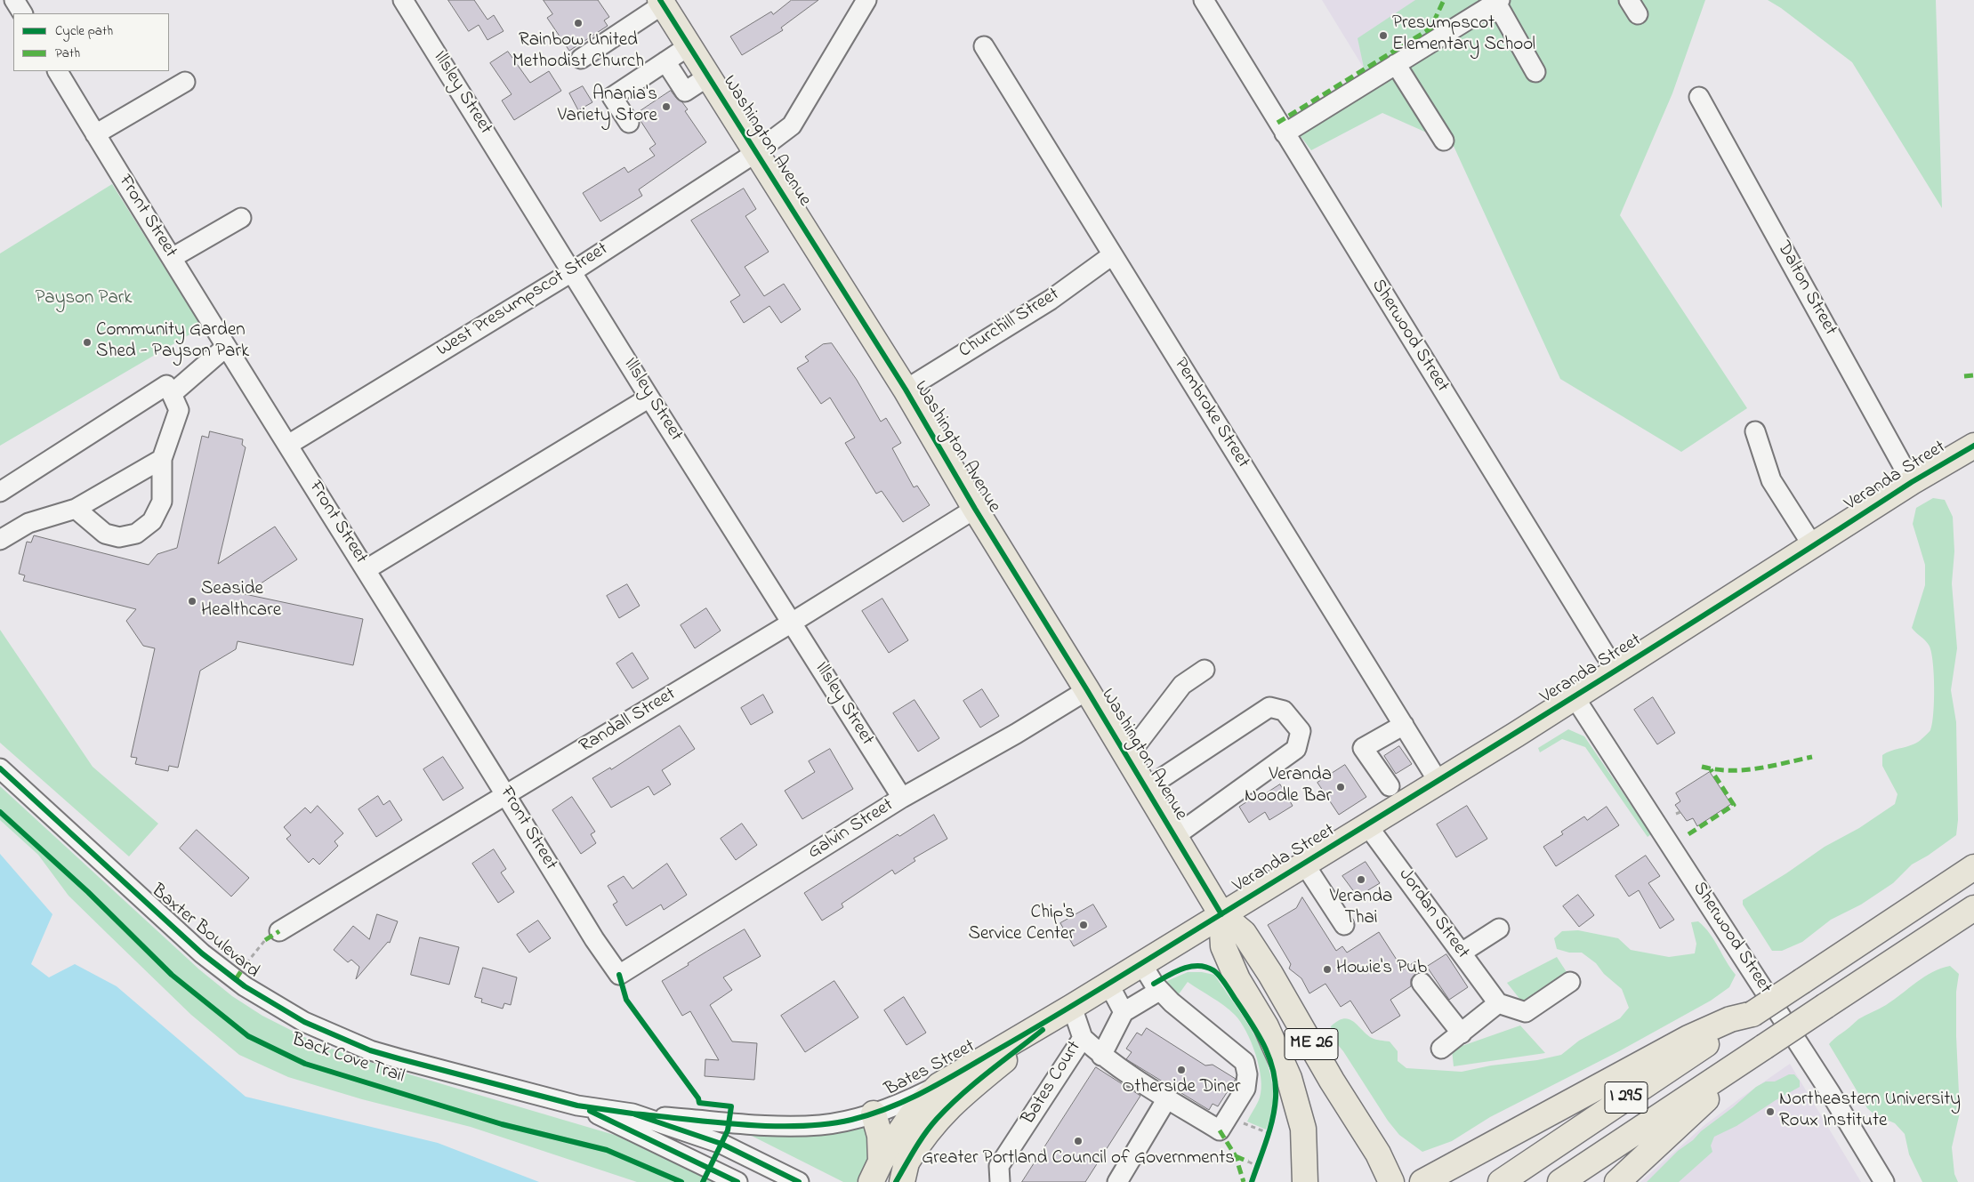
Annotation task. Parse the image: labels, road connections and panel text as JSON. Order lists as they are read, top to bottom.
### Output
{
  "streets": {
    "main road": [
      "Washington Avenue",
      "Veranda Street",
      "ME 26",
      "Bates Street",
      "I 295"
    ],
    "street": [
      "Illsley Street",
      "Front Street",
      "Dalton Street",
      "West Presumpscot Street",
      "Churchill Street",
      "Sherwood Street",
      "Pembroke Street",
      "Randall Street",
      "Galvin Street",
      "Jordan Street",
      "Baxter Boulevard",
      "Bates Court"
    ],
    "cycle path": ["Back Cove Trail"]
  },
  "crossings": [
    ["Illsley Street", "West Presumpscot Street"],
    ["Illsley Street", "Randall Street"],
    ["Illsley Street", "Galvin Street"],
    ["Washington Avenue", "West Presumpscot Street"],
    ["Washington Avenue", "Churchill Street"],
    ["Washington Avenue", "Veranda Street"],
    ["Washington Avenue", "Randall Street"],
    ["Washington Avenue", "Galvin Street"],
    ["Washington Avenue", "ME 26"],
    ["Washington Avenue", "Bates Street"],
    ["Front Street", "West Presumpscot Street"],
    ["Front Street", "Randall Street"],
    ["Front Street", "Galvin Street"],
    ["Dalton Street", "Veranda Street"],
    ["Churchill Street", "Pembroke Street"],
    ["Sherwood Street", "Veranda Street"],
    ["Pembroke Street", "Veranda Street"],
    ["Veranda Street", "Jordan Street"],
    ["Veranda Street", "ME 26"],
    ["Veranda Street", "Bates Street"],
    ["Baxter Boulevard", "Bates Street"],
    ["ME 26", "Bates Street"],
    ["Bates Street", "Bates Court"]
  ],
  "parks": ["Payson Park"],
  "places": [
    "Rainbow United Methodist Church",
    "Presumpscot Elementary School",
    "Anania's Variety Store",
    "Community Garden Shed - Payson Park",
    "Seaside Healthcare",
    "Veranda Noodle Bar",
    "Veranda Thai",
    "Chip's Service Center",
    "Howie's Pub",
    "Otherside Diner",
    "Northeastern University Roux Institute",
    "Greater Portland Council of Governments"
  ],
  "legend": ["Cycle path", "Path"]
}
